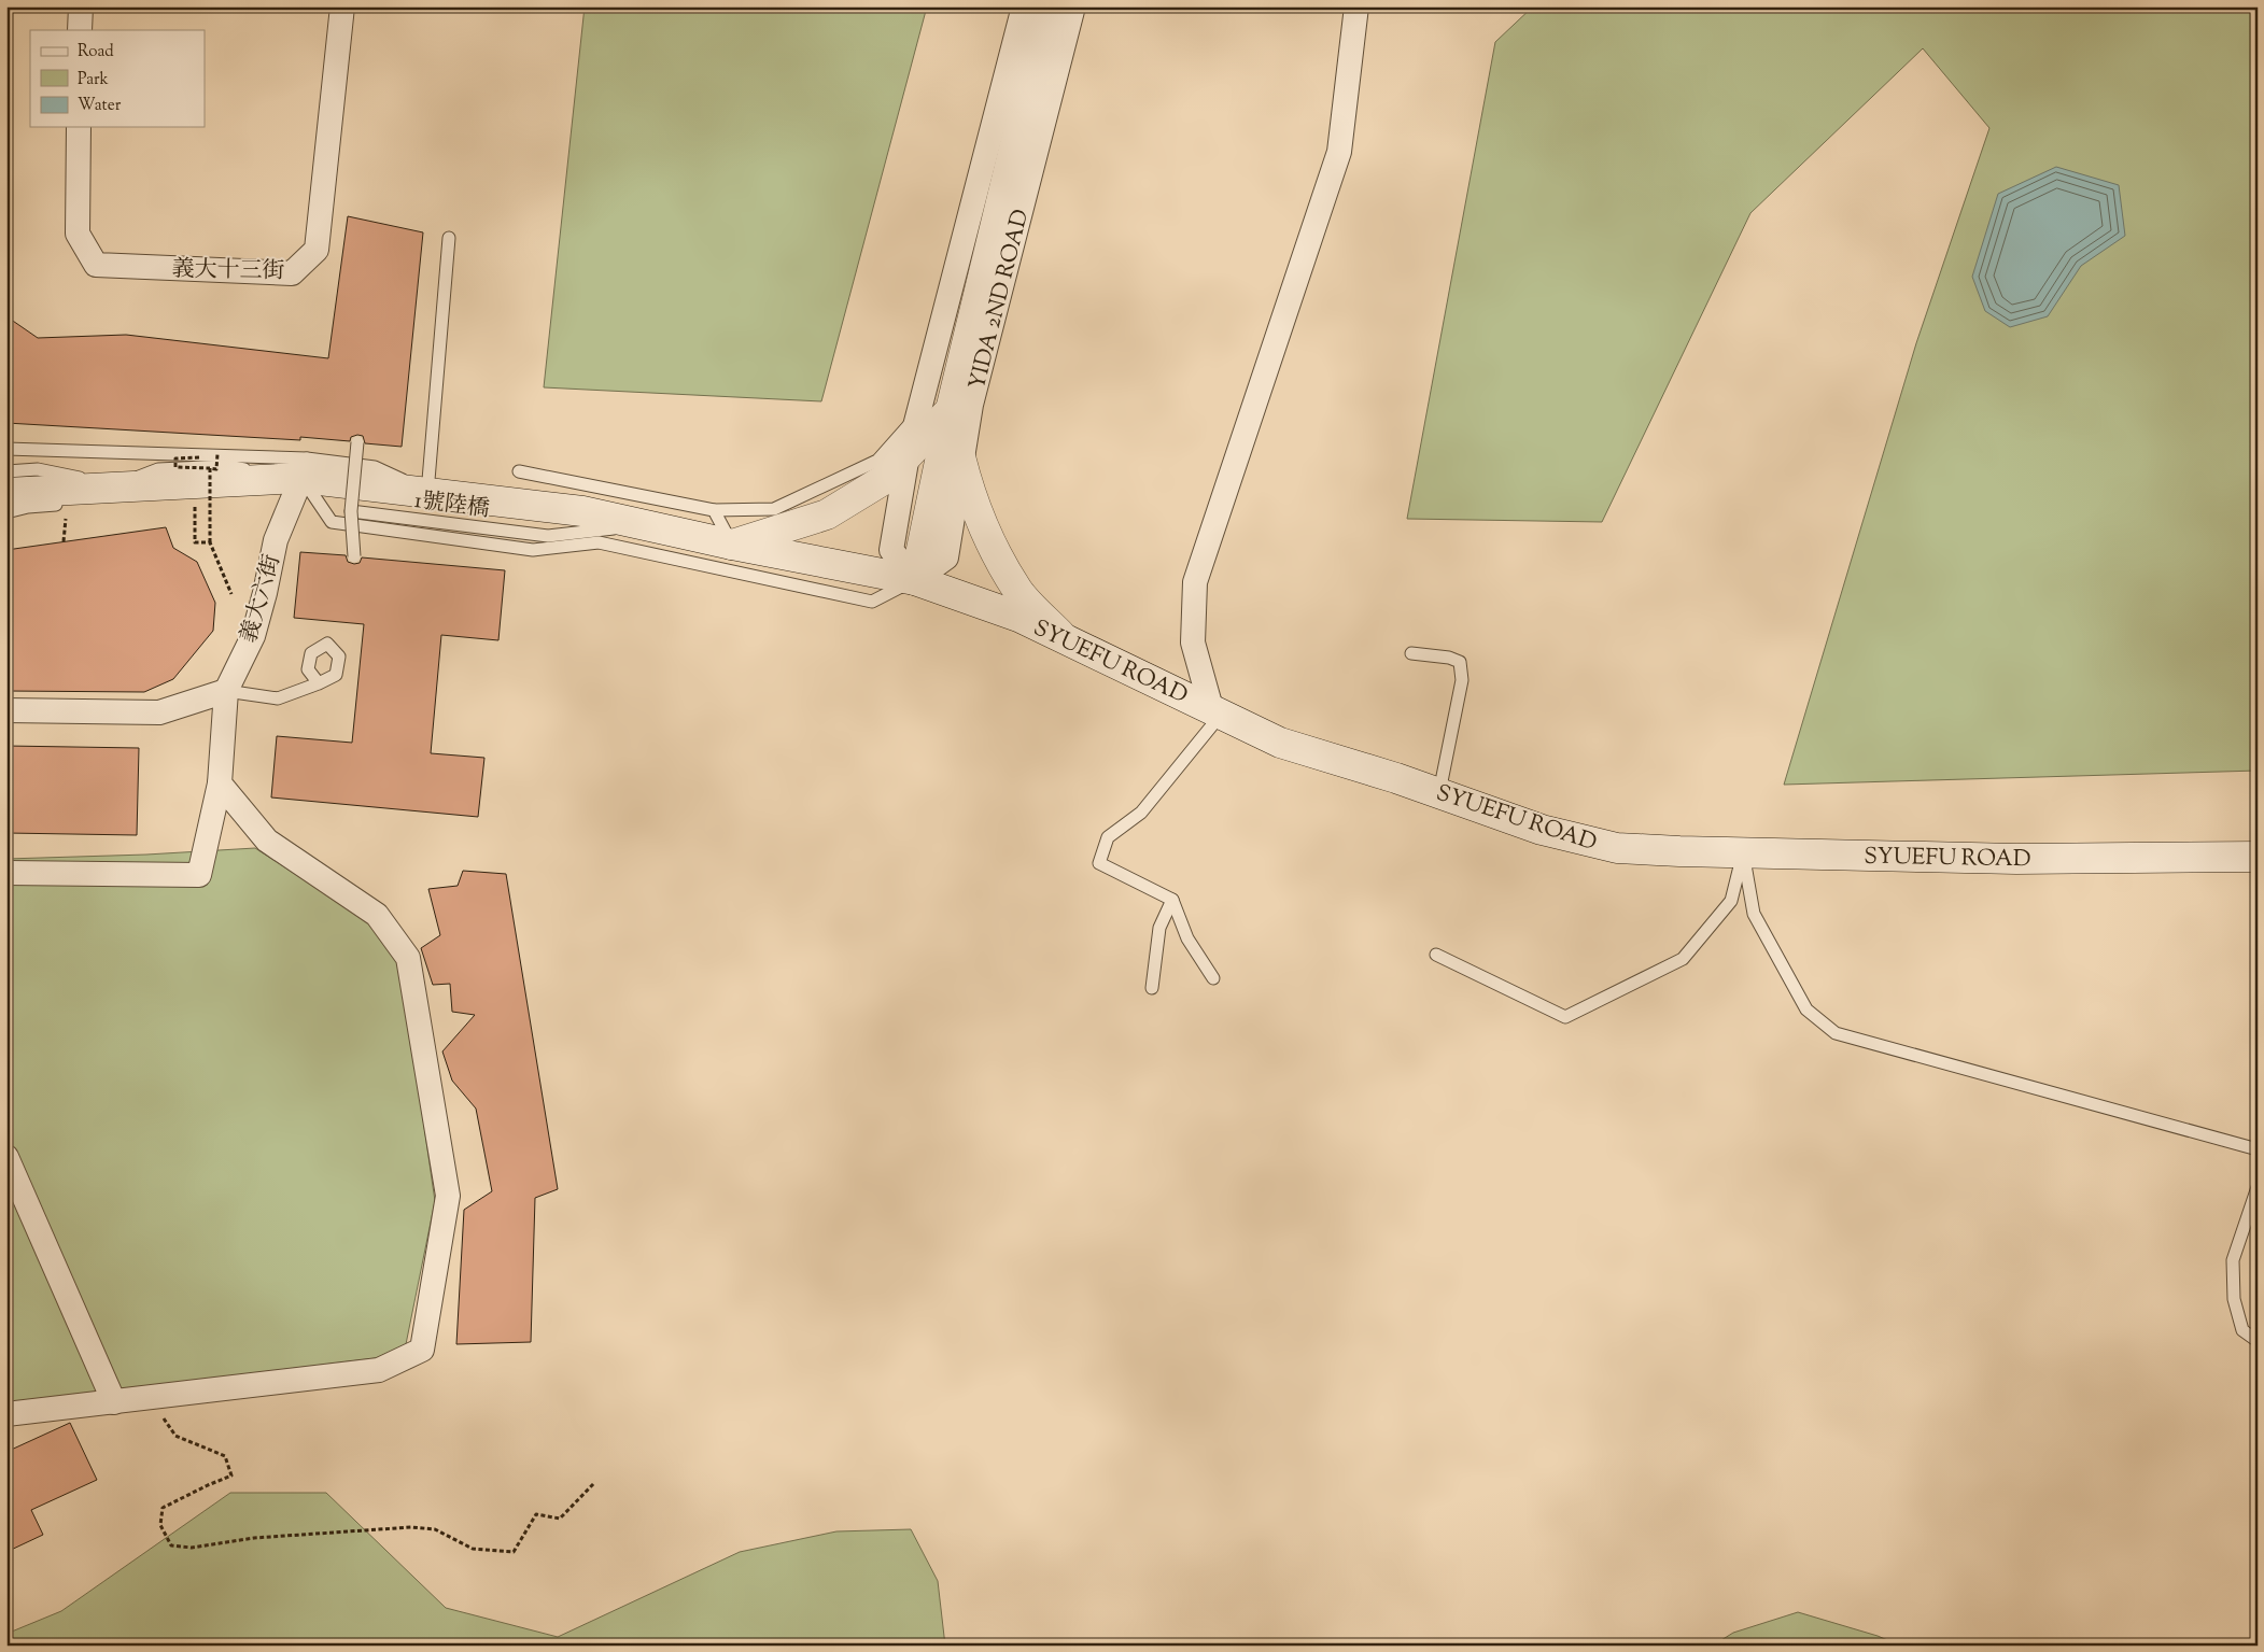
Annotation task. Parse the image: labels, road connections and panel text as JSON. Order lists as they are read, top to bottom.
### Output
{
  "streets": {
    "main road": ["YIDA 2ND ROAD", "SYUEFU ROAD"],
    "street": ["義大十三街", "義大六街"],
    "lane": ["1號陸橋"]
  },
  "crossings": [
    ["YIDA 2ND ROAD", "SYUEFU ROAD"],
    ["1號陸橋", "SYUEFU ROAD"],
    ["義大六街", "SYUEFU ROAD"]
  ],
  "legend": ["Road", "Park", "Water"]
}
